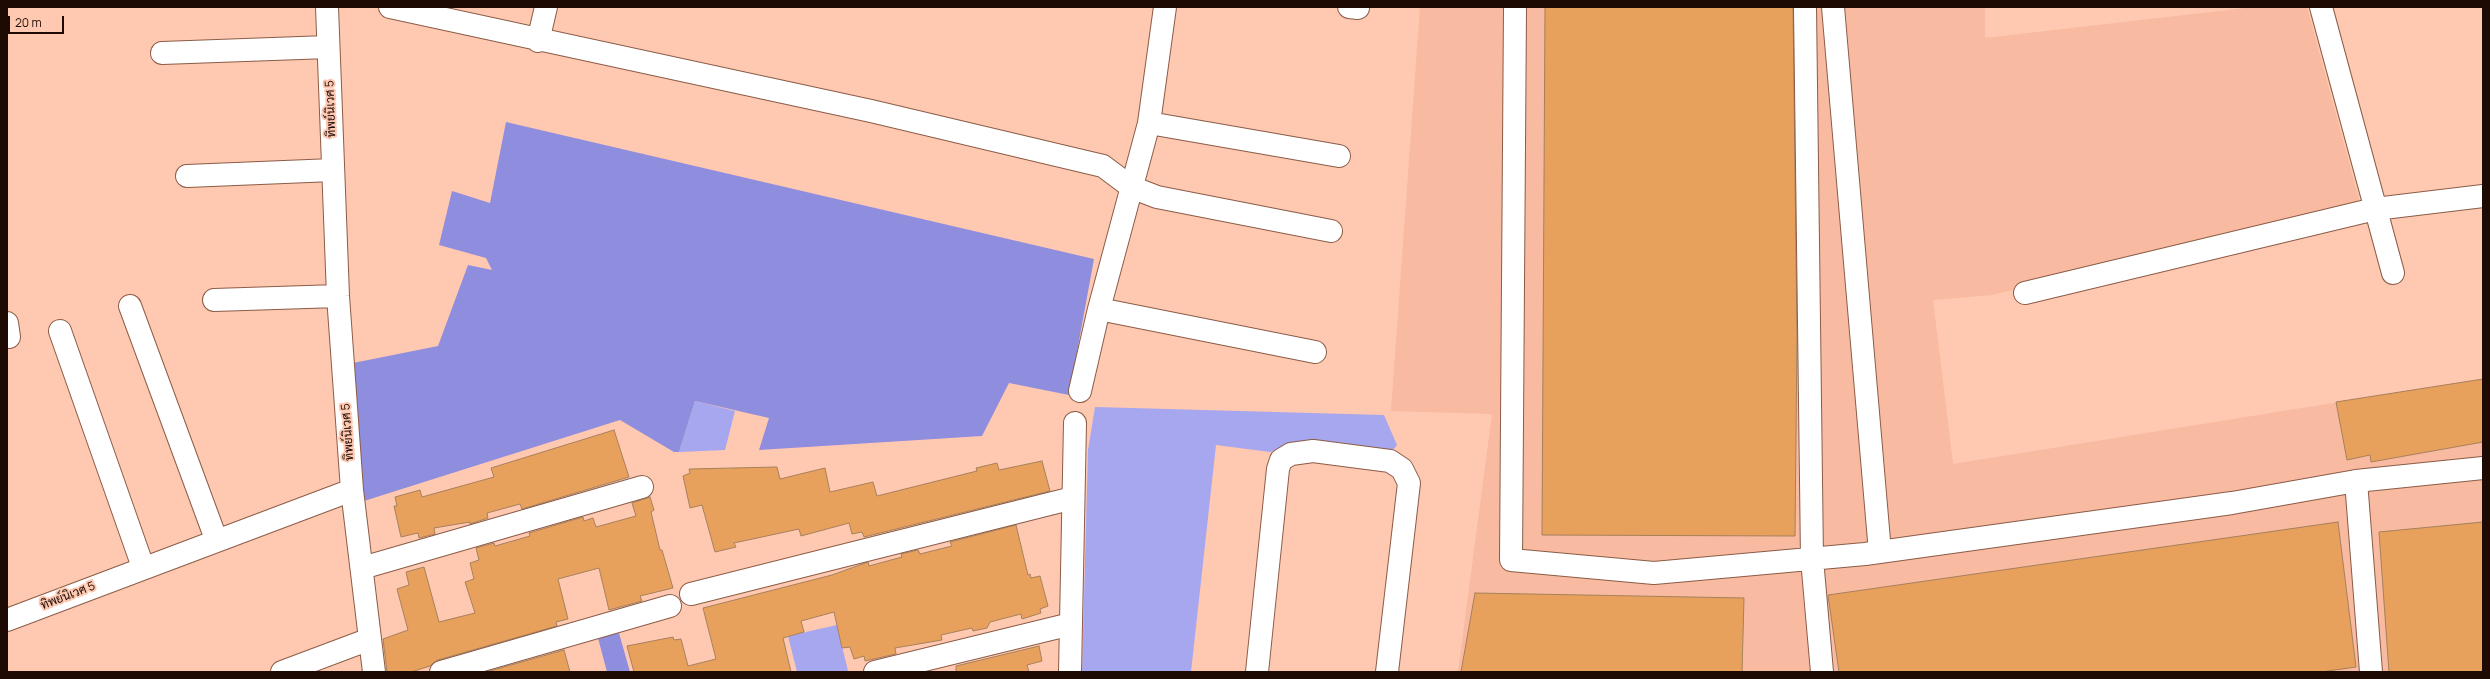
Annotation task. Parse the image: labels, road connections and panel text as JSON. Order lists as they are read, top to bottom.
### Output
{
  "streets": {
    "street": ["ทิพย์นิเวศ 5"]
  },
  "scale_bar": "20 m"
}
